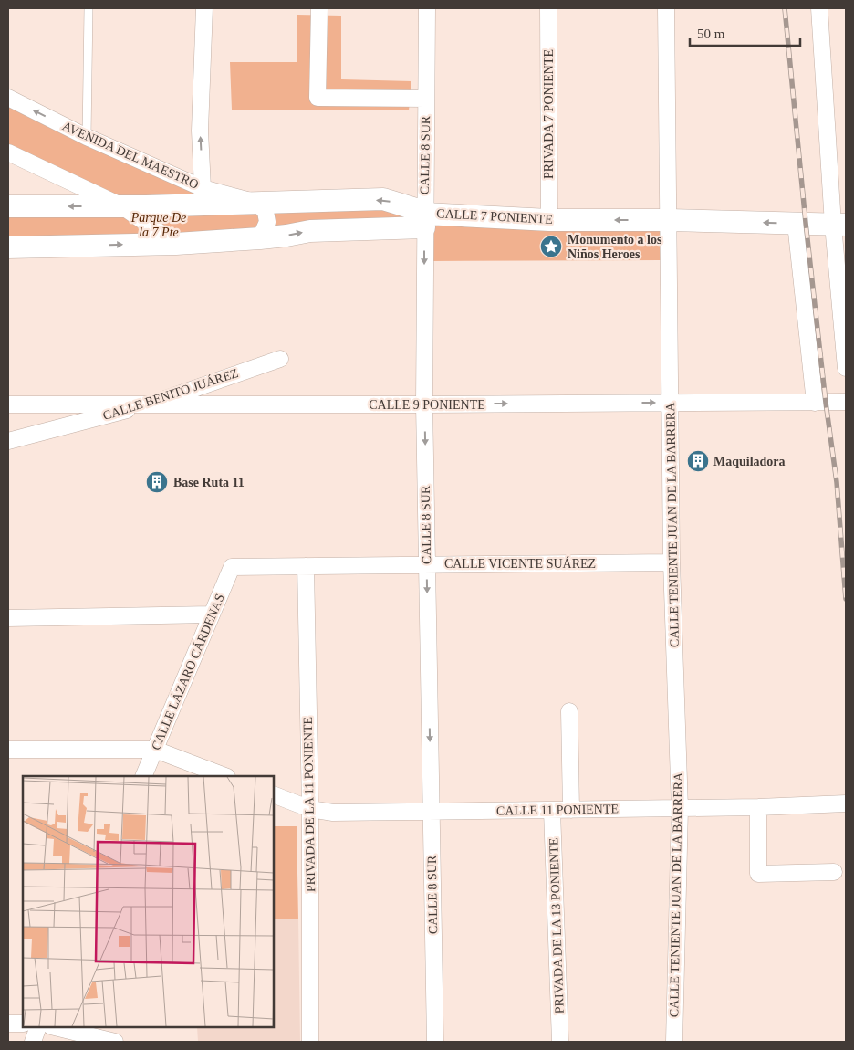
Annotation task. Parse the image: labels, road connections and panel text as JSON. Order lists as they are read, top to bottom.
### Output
{
  "streets": {
    "main road": ["CALLE 7 PONIENTE"],
    "street": [
      "PRIVADA 7 PONIENTE",
      "AVENIDA DEL MAESTRO",
      "CALLE 8 SUR",
      "CALLE BENITO JUÁREZ",
      "CALLE 9 PONIENTE",
      "CALLE TENIENTE JUAN DE LA BARRERA",
      "CALLE VICENTE SUÁREZ",
      "CALLE LÁZARO CÁRDENAS",
      "PRIVADA DE LA 11 PONIENTE",
      "CALLE 11 PONIENTE",
      "PRIVADA DE LA 13 PONIENTE"
    ]
  },
  "crossings": [
    ["PRIVADA 7 PONIENTE", "CALLE 7 PONIENTE"],
    ["AVENIDA DEL MAESTRO", "CALLE 7 PONIENTE"],
    ["CALLE 8 SUR", "CALLE 7 PONIENTE"],
    ["CALLE 8 SUR", "CALLE 9 PONIENTE"],
    ["CALLE 8 SUR", "CALLE VICENTE SUÁREZ"],
    ["CALLE 8 SUR", "CALLE 11 PONIENTE"],
    ["CALLE 7 PONIENTE", "CALLE TENIENTE JUAN DE LA BARRERA"],
    ["CALLE BENITO JUÁREZ", "CALLE 9 PONIENTE"],
    ["CALLE 9 PONIENTE", "CALLE TENIENTE JUAN DE LA BARRERA"],
    ["CALLE TENIENTE JUAN DE LA BARRERA", "CALLE VICENTE SUÁREZ"],
    ["CALLE TENIENTE JUAN DE LA BARRERA", "CALLE 11 PONIENTE"],
    ["CALLE VICENTE SUÁREZ", "CALLE LÁZARO CÁRDENAS"],
    ["CALLE VICENTE SUÁREZ", "PRIVADA DE LA 11 PONIENTE"],
    ["PRIVADA DE LA 11 PONIENTE", "CALLE 11 PONIENTE"],
    ["CALLE 11 PONIENTE", "PRIVADA DE LA 13 PONIENTE"]
  ],
  "one_way": ["CALLE 8 SUR"],
  "parks": ["Parque De la 7 Pte"],
  "places": {
    "place": ["Monumento a los Niños Heroes"],
    "building": ["Maquiladora", "Base Ruta 11"]
  },
  "scale_bar": "50 m"
}
